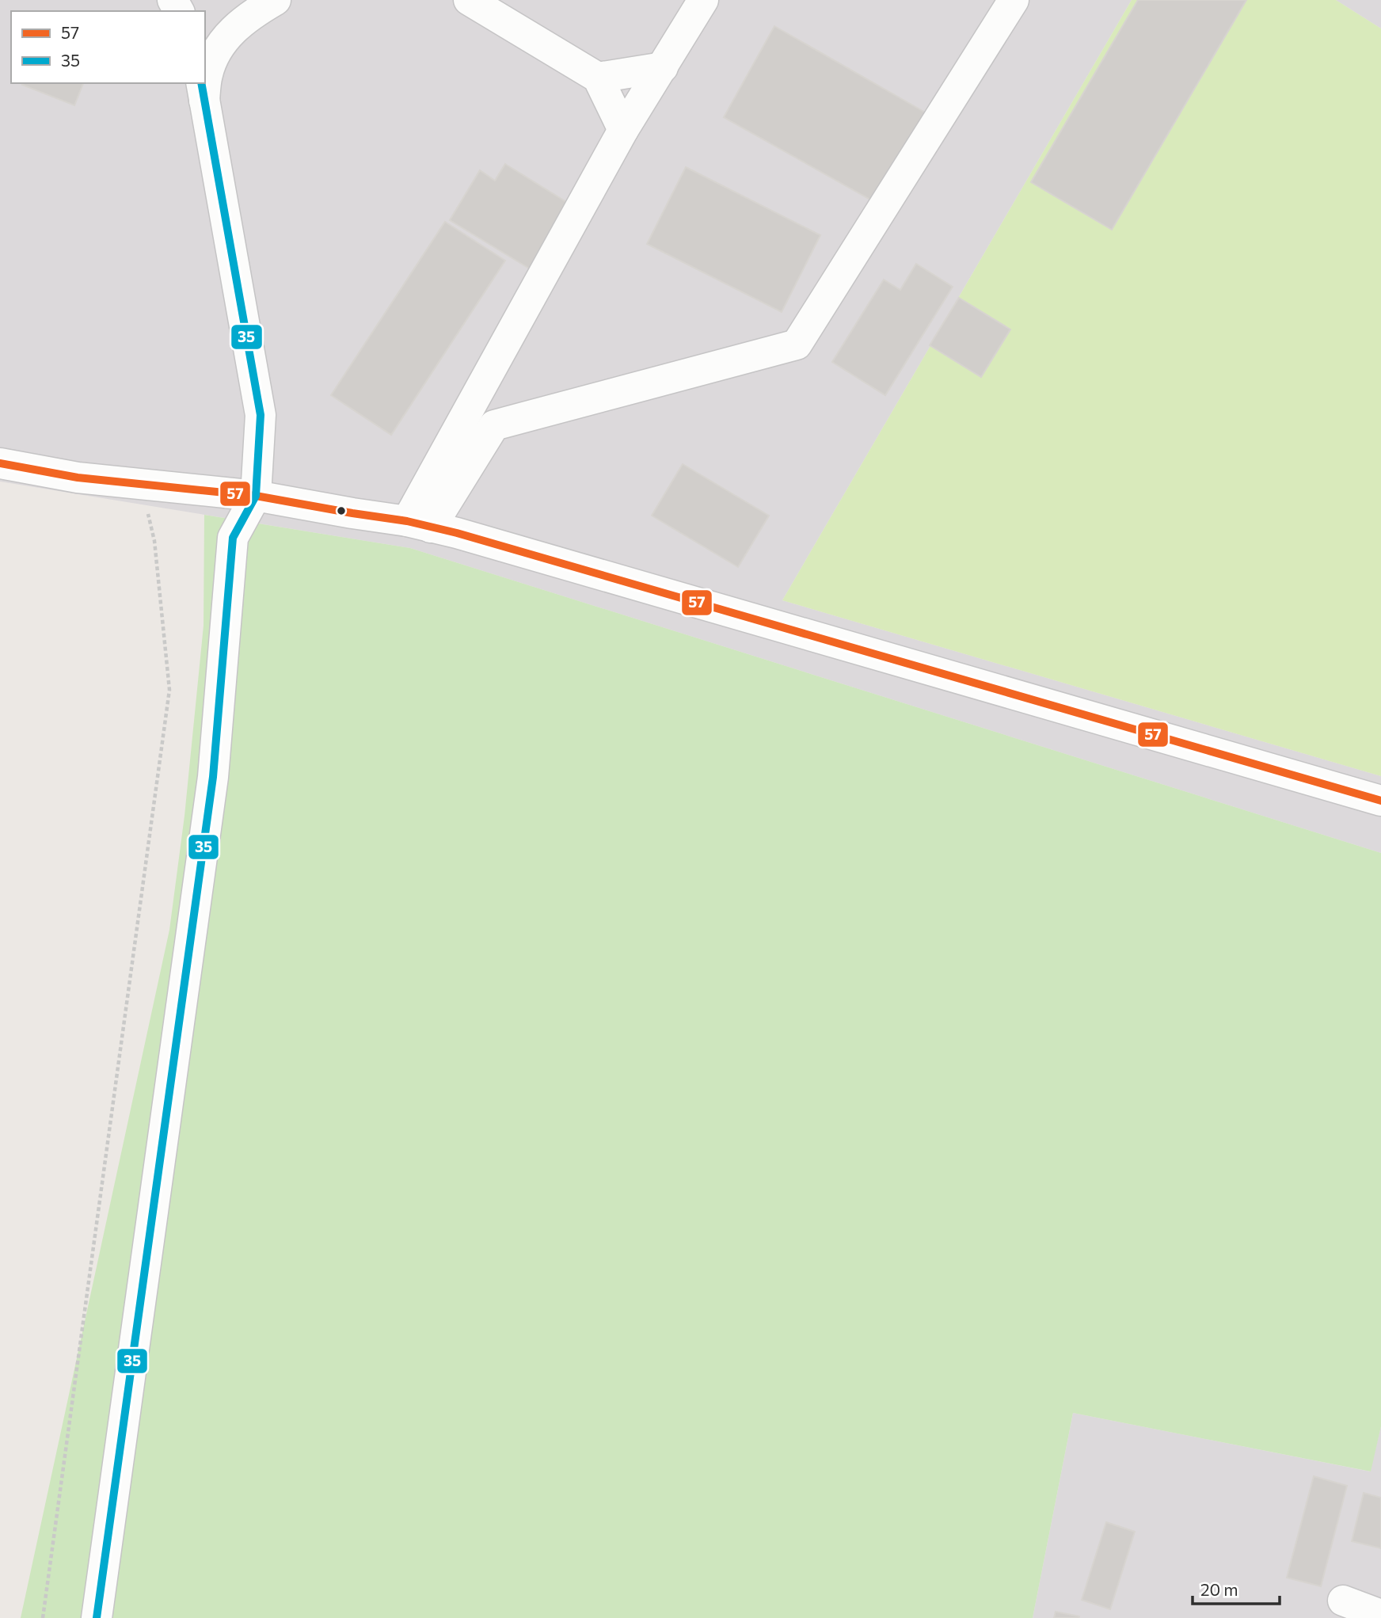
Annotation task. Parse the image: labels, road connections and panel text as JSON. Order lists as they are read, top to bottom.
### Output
{
  "lines": ["transit line 35", "transit line 57"],
  "legend": ["57", "35"],
  "scale_bar": "20 m"
}
